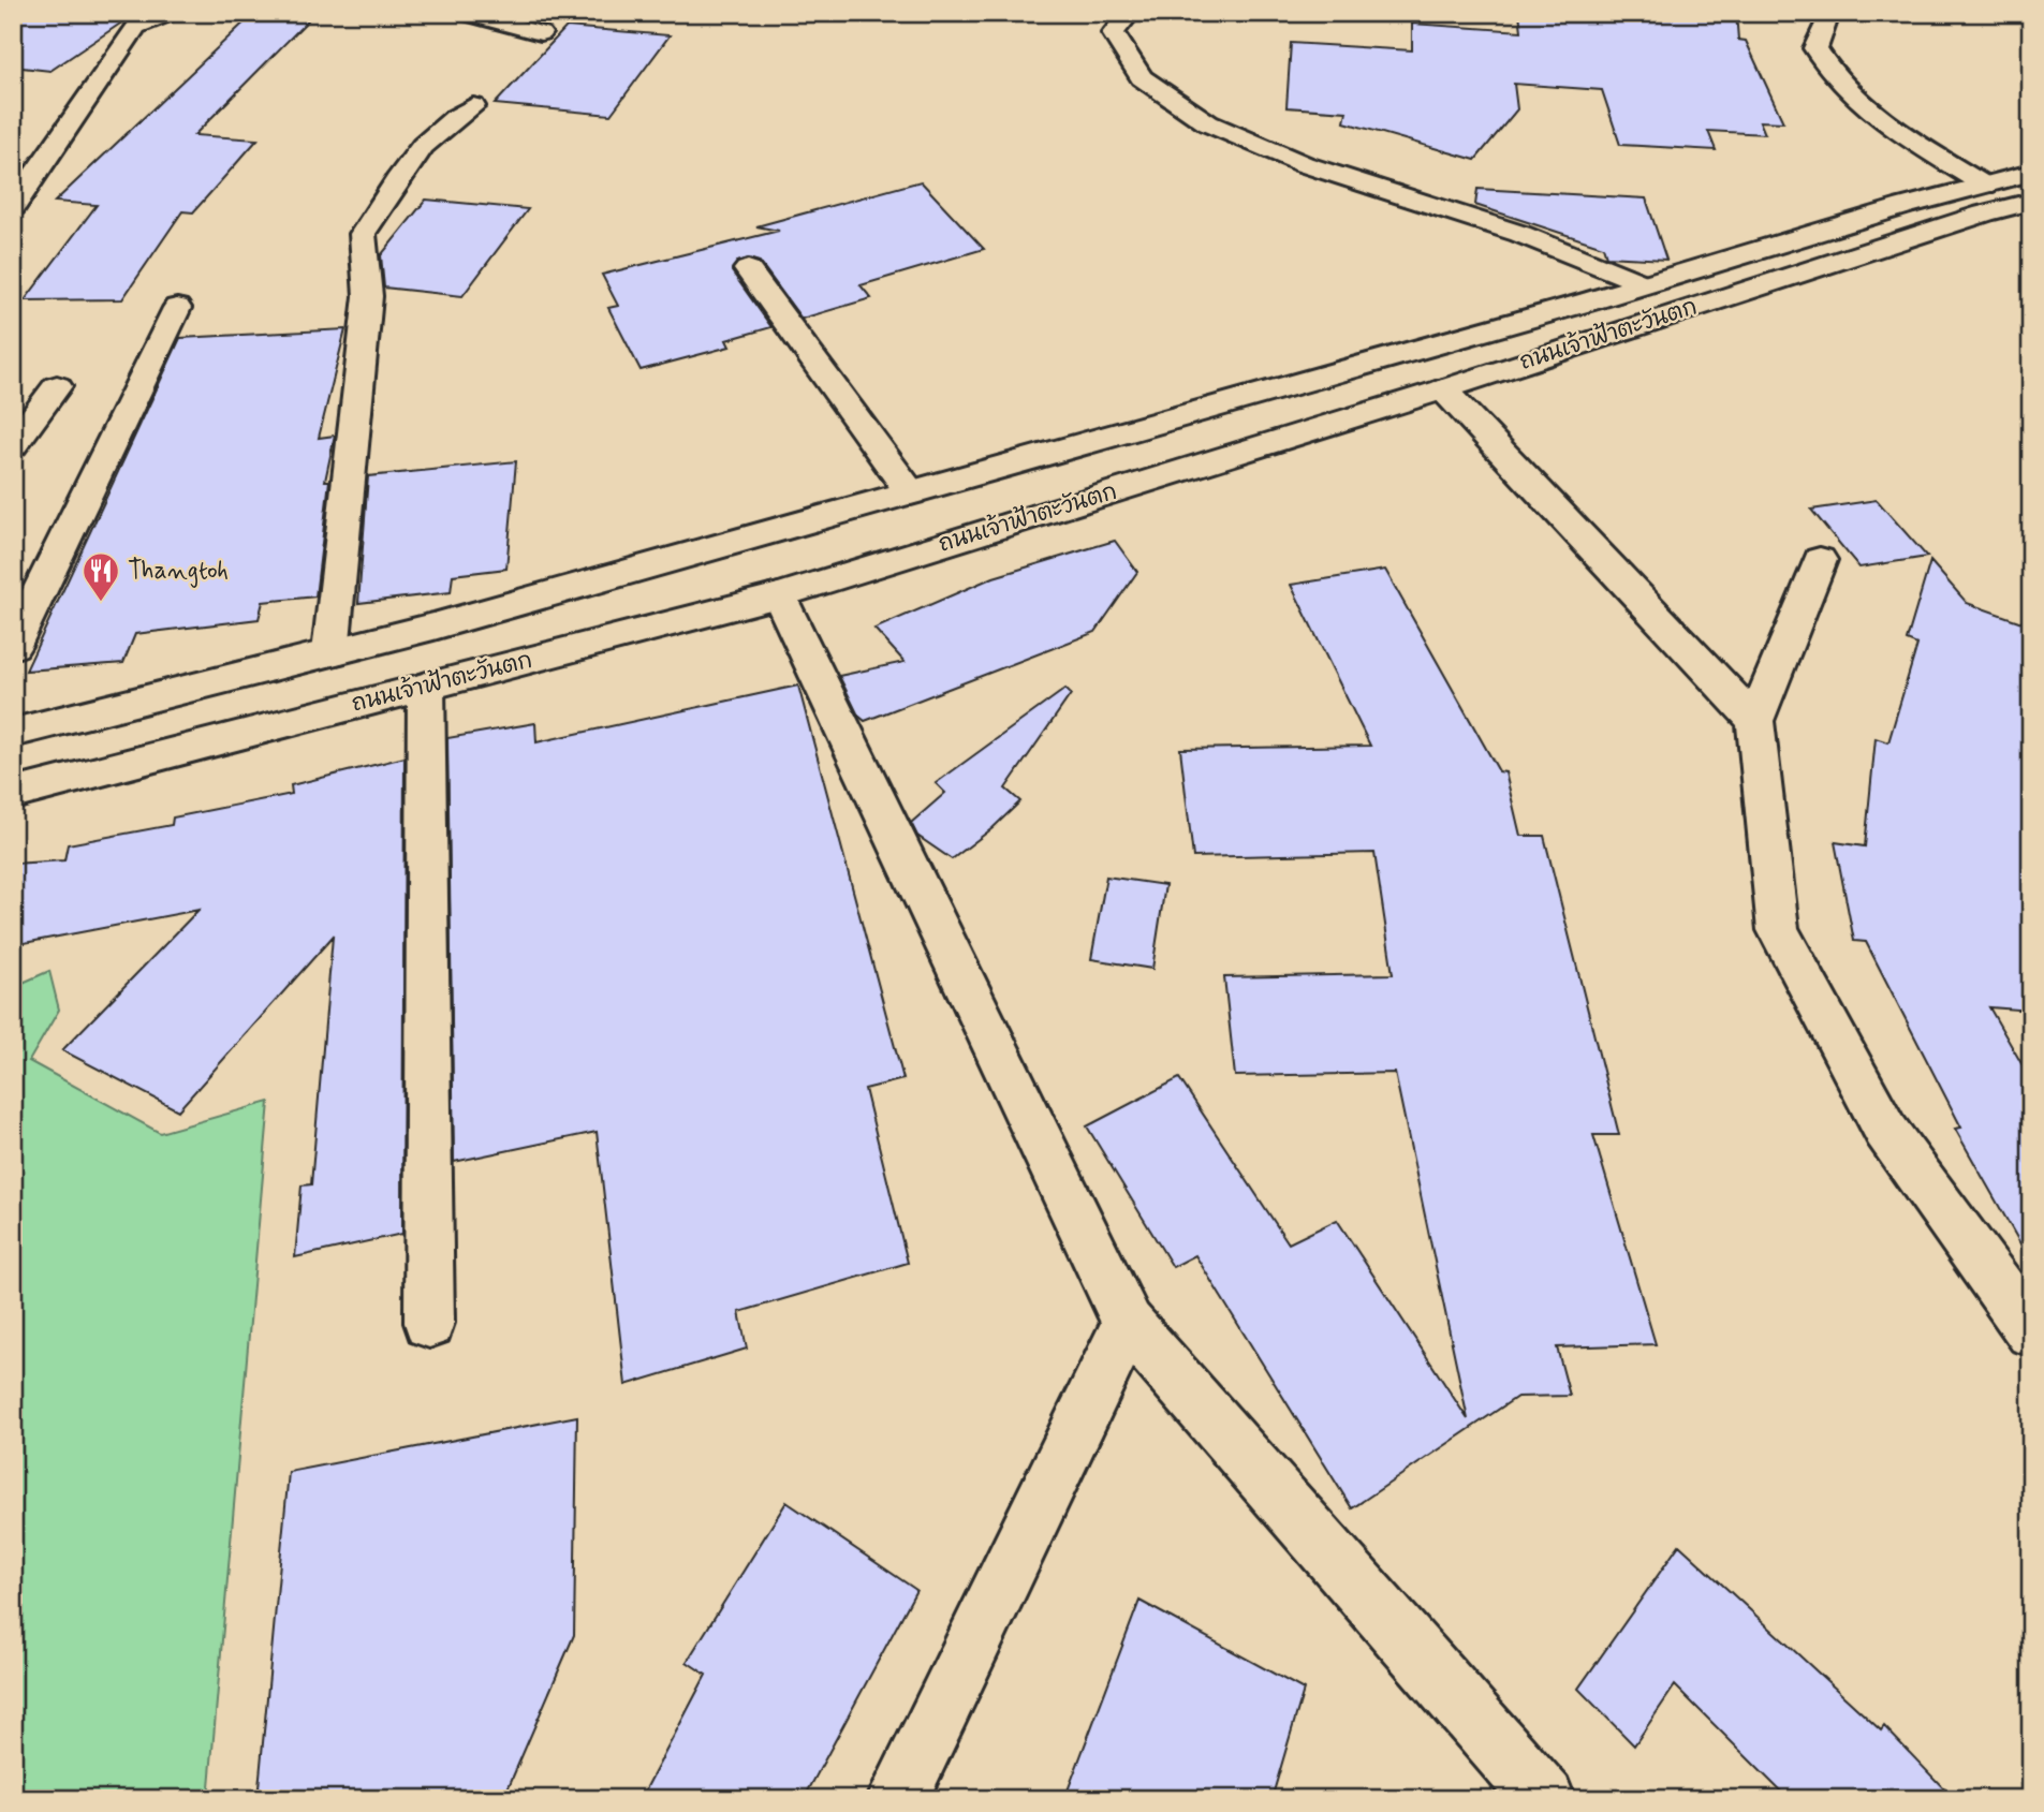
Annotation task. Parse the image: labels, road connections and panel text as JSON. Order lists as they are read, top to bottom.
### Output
{
  "streets": {
    "street": ["ถนนเจ้าฟ้าตะวันตก"]
  },
  "places": {
    "restaurant": ["Thangtoh"]
  }
}
